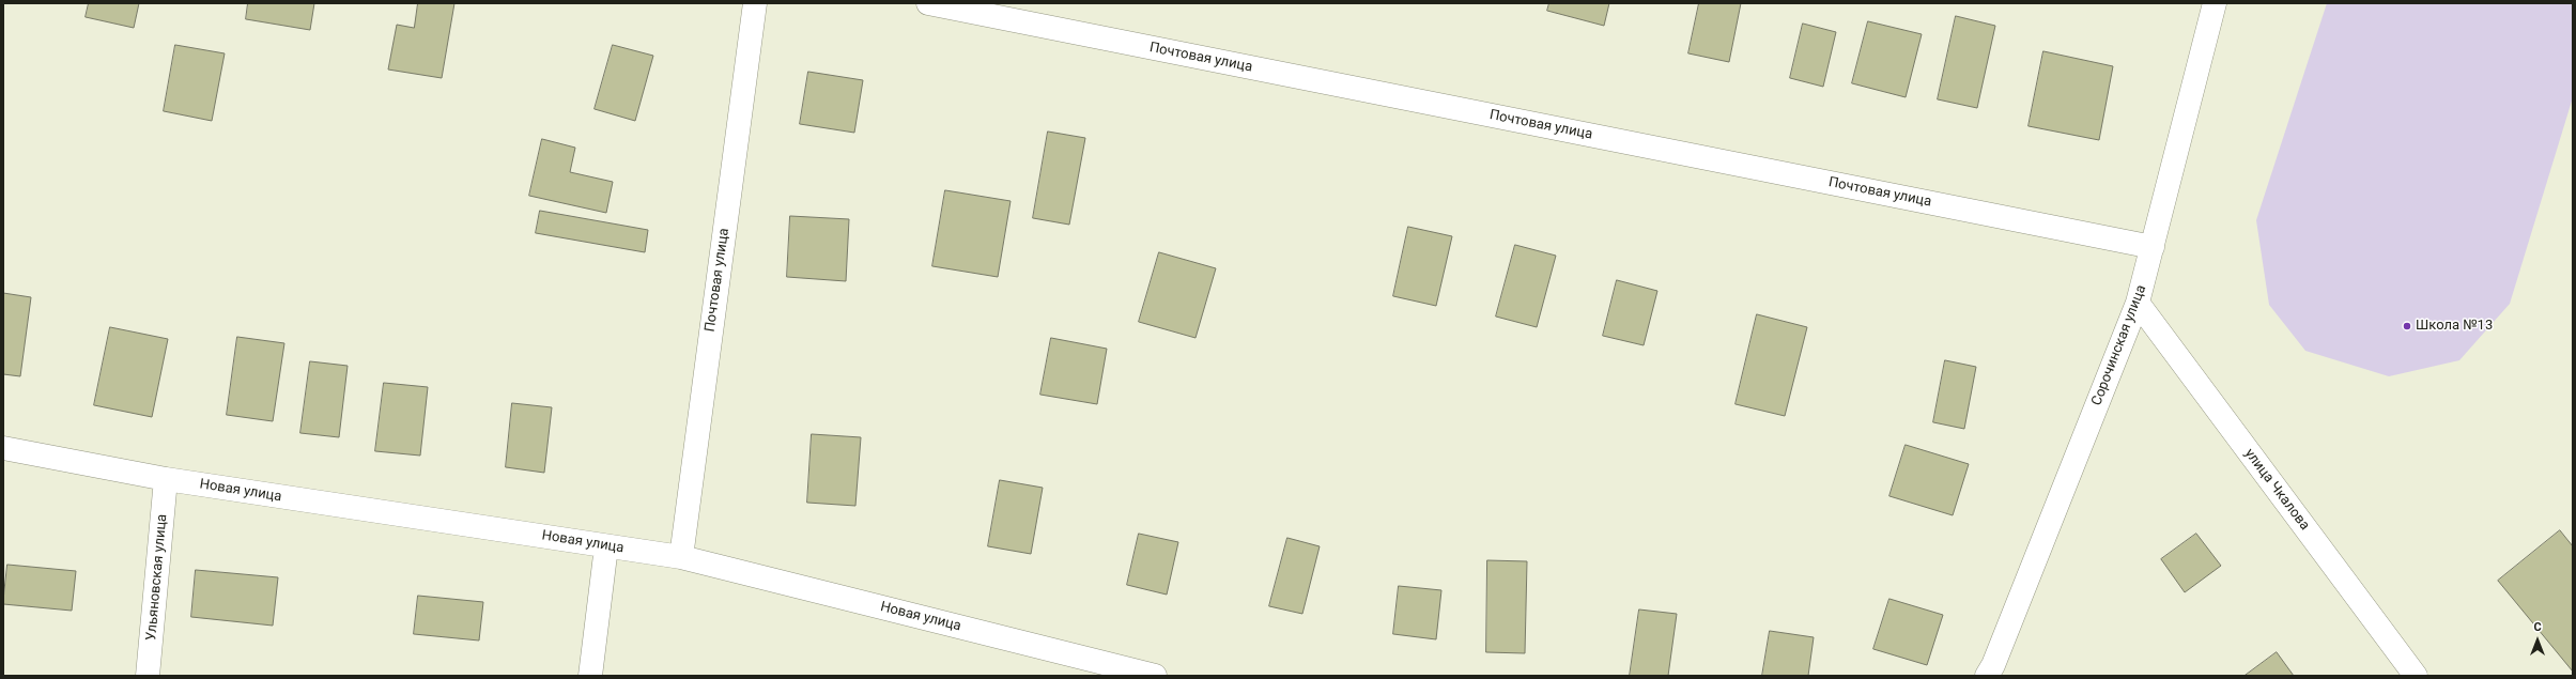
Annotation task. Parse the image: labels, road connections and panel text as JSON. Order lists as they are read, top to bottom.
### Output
{
  "streets": {
    "street": [
      "Почтовая улица",
      "Сорочинская улица",
      "улица Чкалова",
      "Новая улица",
      "Ульяновская улица"
    ]
  },
  "crossings": [
    ["Почтовая улица", "Сорочинская улица"],
    ["Почтовая улица", "Новая улица"],
    ["Сорочинская улица", "улица Чкалова"],
    ["Новая улица", "Ульяновская улица"]
  ],
  "places": ["Школа №13"],
  "north": "top"
}
